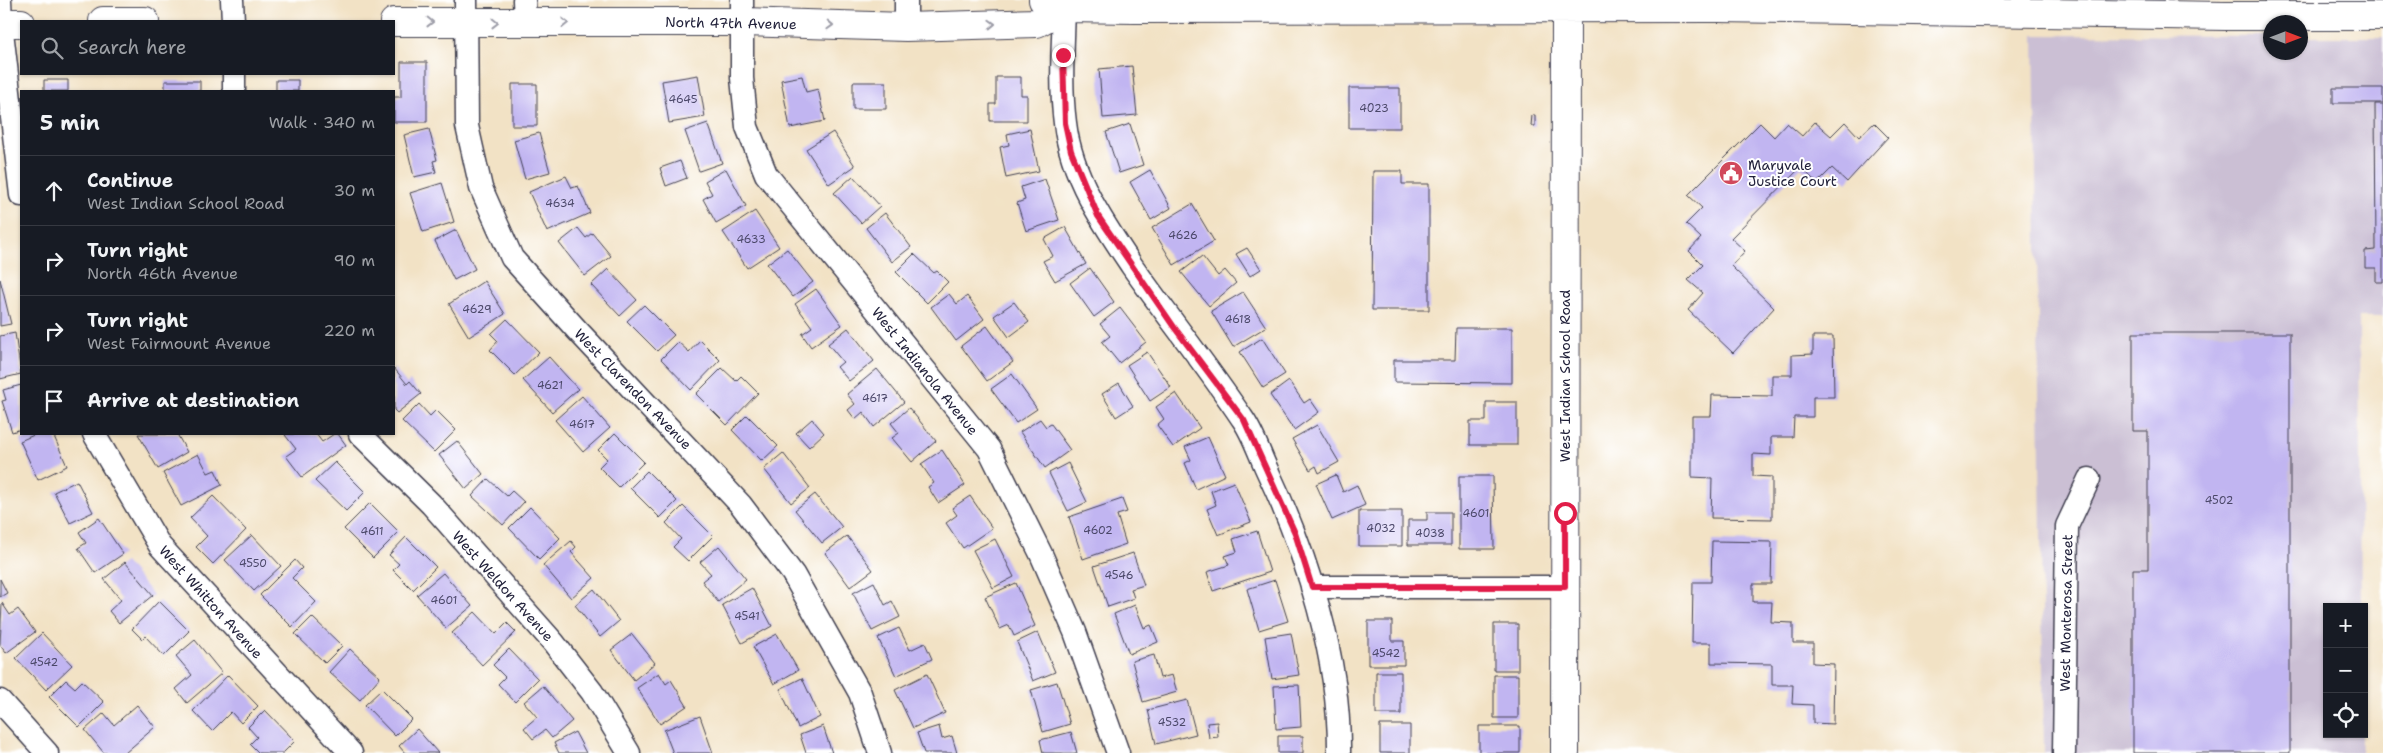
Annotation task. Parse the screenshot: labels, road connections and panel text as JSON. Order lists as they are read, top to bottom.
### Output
{
  "streets": {
    "street": [
      "North 47th Avenue",
      "West Indianola Avenue",
      "West Indian School Road",
      "West Clarendon Avenue",
      "West Weldon Avenue",
      "West Whitton Avenue",
      "West Monterosa Street"
    ]
  },
  "crossings": [
    ["North 47th Avenue", "West Indianola Avenue"],
    ["North 47th Avenue", "West Indian School Road"],
    ["North 47th Avenue", "West Clarendon Avenue"]
  ],
  "places": {
    "public building": ["Maryvale Justice Court"]
  },
  "house_numbers": [
    "4645",
    "4023",
    "4634",
    "4626",
    "4633",
    "4629",
    "4618",
    "4621",
    "4617",
    "4617",
    "4502",
    "4601",
    "4032",
    "4602",
    "4611",
    "4038",
    "4550",
    "4546",
    "4601",
    "4541",
    "4542",
    "4542",
    "4532"
  ],
  "north": "right",
  "page": {
    "search": "Search here",
    "heading": ["5 min", "Walk · 340 m"],
    "list": [
      ["Continue", "West Indian School Road", "30 m"],
      ["Turn right", "North 46th Avenue", "90 m"],
      ["Turn right", "West Fairmount Avenue", "220 m"],
      "Arrive at destination"
    ],
    "map_buttons": ["+", "−"]
  }
}
